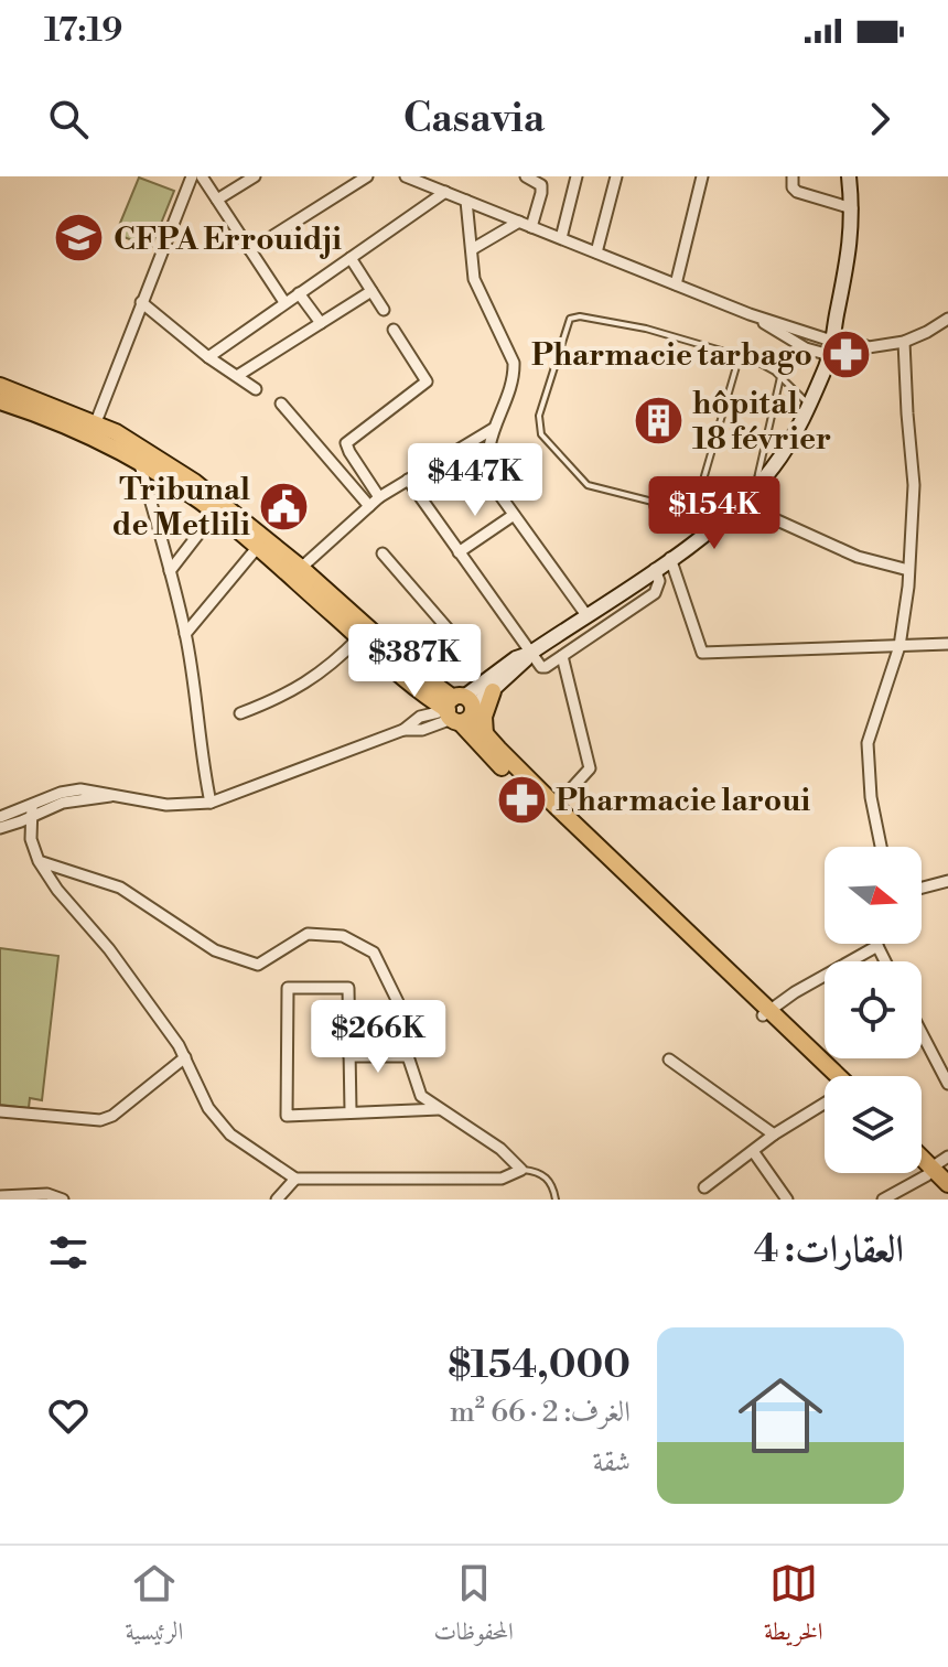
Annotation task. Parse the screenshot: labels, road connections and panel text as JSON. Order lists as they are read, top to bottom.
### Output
{
  "places": {
    "school or university": ["CFPA Errouidji"],
    "pharmacy": ["Pharmacie tarbago", "Pharmacie laroui"],
    "building": ["hôpital 18 février"],
    "public building": ["Tribunal de Metlili"]
  },
  "north": "right",
  "page": {
    "status": "17:19",
    "header": "Casavia",
    "price": [
      "$447K",
      "$154K",
      "$387K",
      "$266K"
    ],
    "heading": "العقارات: 4",
    "list": [
      {
        "name": "$154,000",
        "note": "الغرف: 2 · 66 m² · شقة"
      }
    ],
    "tabs": ["الخريطة", "المحفوظات", "الرئيسية"]
  }
}
